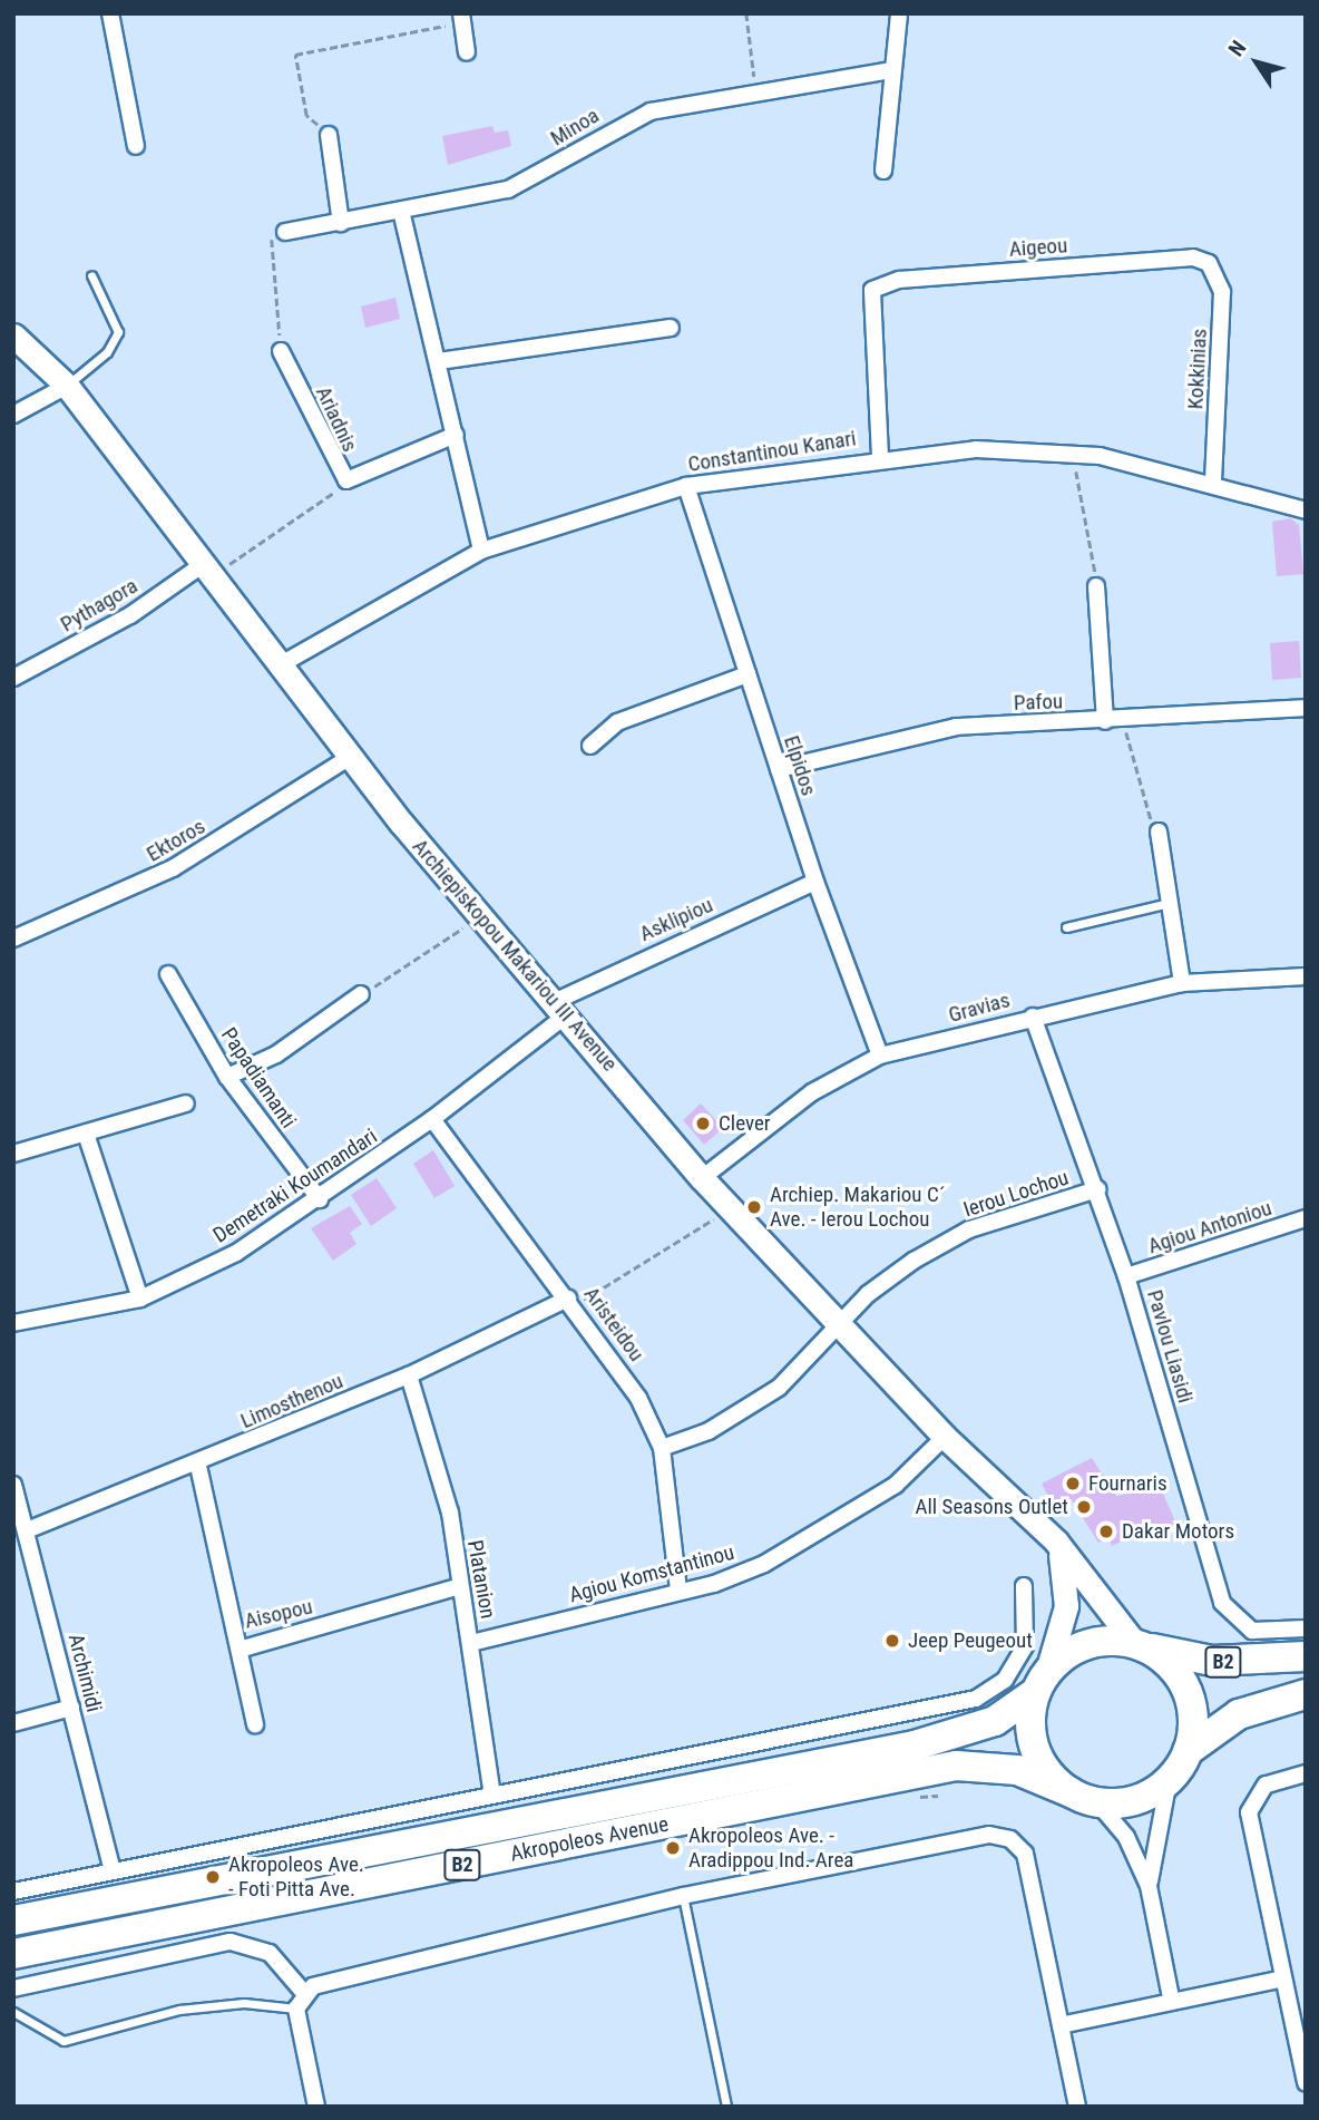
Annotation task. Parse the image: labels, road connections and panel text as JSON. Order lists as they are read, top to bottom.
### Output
{
  "streets": {
    "highway": ["B2", "Akropoleos Avenue"],
    "main road": ["Archiepiskopou Makariou III Avenue"],
    "street": [
      "Minoa",
      "Aigeou",
      "Kokkinias",
      "Ariadnis",
      "Constantinou Kanari",
      "Pythagora",
      "Pafou",
      "Elpidos",
      "Ektoros",
      "Asklipiou",
      "Gravias",
      "Papadiamanti",
      "Demetraki Koumandari",
      "Ierou Lochou",
      "Agiou Antoniou",
      "Aristeidou",
      "Pavlou Liasidi",
      "Limosthenou",
      "Agiou Komstantinou",
      "Platanion",
      "Aisopou",
      "Archimidi"
    ]
  },
  "crossings": [
    ["Aigeou", "Kokkinias"],
    ["Aigeou", "Constantinou Kanari"],
    ["Kokkinias", "Constantinou Kanari"],
    ["Constantinou Kanari", "Elpidos"],
    ["Constantinou Kanari", "Archiepiskopou Makariou III Avenue"],
    ["Pythagora", "Archiepiskopou Makariou III Avenue"],
    ["Pafou", "Elpidos"],
    ["Elpidos", "Asklipiou"],
    ["Elpidos", "Gravias"],
    ["Ektoros", "Archiepiskopou Makariou III Avenue"],
    ["Asklipiou", "Archiepiskopou Makariou III Avenue"],
    ["Asklipiou", "Demetraki Koumandari"],
    ["Archiepiskopou Makariou III Avenue", "Gravias"],
    ["Archiepiskopou Makariou III Avenue", "Demetraki Koumandari"],
    ["Archiepiskopou Makariou III Avenue", "Ierou Lochou"],
    ["Archiepiskopou Makariou III Avenue", "Agiou Komstantinou"],
    ["Archiepiskopou Makariou III Avenue", "B2"],
    ["Archiepiskopou Makariou III Avenue", "Akropoleos Avenue"],
    ["Gravias", "Pavlou Liasidi"],
    ["Papadiamanti", "Demetraki Koumandari"],
    ["Demetraki Koumandari", "Aristeidou"],
    ["Ierou Lochou", "Aristeidou"],
    ["Ierou Lochou", "Pavlou Liasidi"],
    ["Agiou Antoniou", "Pavlou Liasidi"],
    ["Aristeidou", "Limosthenou"],
    ["Aristeidou", "Agiou Komstantinou"],
    ["Limosthenou", "Platanion"],
    ["Limosthenou", "Aisopou"],
    ["Limosthenou", "Archimidi"],
    ["Agiou Komstantinou", "Platanion"],
    ["Platanion", "Aisopou"],
    ["B2", "Akropoleos Avenue"]
  ],
  "places": [
    "Clever",
    "Archiep. Makariou C´ Ave. - Ierou Lochou",
    "Fournaris",
    "All Seasons Outlet",
    "Dakar Motors",
    "Jeep Peugeout",
    "Akropoleos Ave. - Aradippou Ind. Area",
    "Akropoleos Ave. - Foti Pitta Ave."
  ],
  "north": "top left"
}
